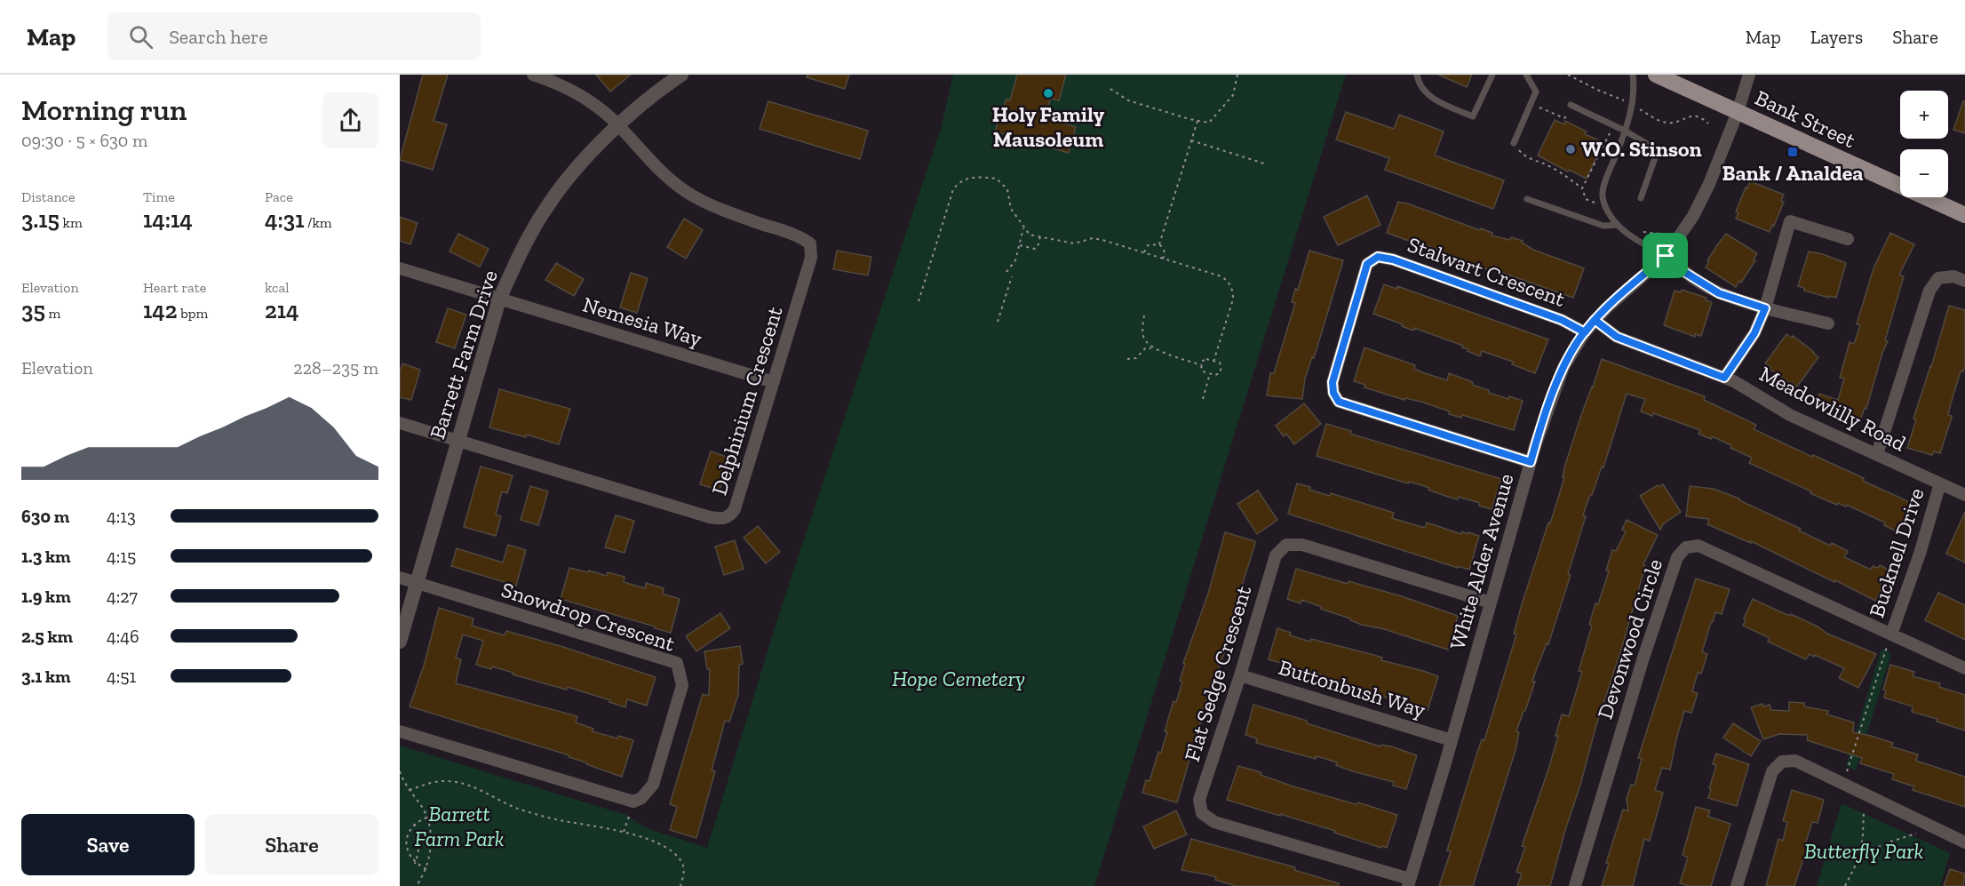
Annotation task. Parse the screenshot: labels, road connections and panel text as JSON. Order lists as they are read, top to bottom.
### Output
{
  "streets": {
    "main road": ["Bank Street"],
    "street": [
      "Stalwart Crescent",
      "Nemesia Way",
      "Barrett Farm Drive",
      "Delphinium Crescent",
      "Meadowlilly Road",
      "Bucknell Drive",
      "White Alder Avenue",
      "Snowdrop Crescent",
      "Devonwood Circle",
      "Flat Sedge Crescent",
      "Buttonbush Way"
    ]
  },
  "crossings": [
    ["Bank Street", "White Alder Avenue"],
    ["Stalwart Crescent", "White Alder Avenue"],
    ["Nemesia Way", "Barrett Farm Drive"],
    ["Nemesia Way", "Delphinium Crescent"],
    ["Barrett Farm Drive", "Delphinium Crescent"],
    ["Barrett Farm Drive", "Snowdrop Crescent"],
    ["Meadowlilly Road", "Bucknell Drive"],
    ["Meadowlilly Road", "White Alder Avenue"],
    ["Bucknell Drive", "Devonwood Circle"],
    ["White Alder Avenue", "Flat Sedge Crescent"],
    ["White Alder Avenue", "Buttonbush Way"],
    ["Flat Sedge Crescent", "Buttonbush Way"]
  ],
  "parks": ["Hope Cemetery", "Barrett Farm Park", "Butterfly Park"],
  "places": {
    "other": ["Holy Family Mausoleum", "W.O. Stinson"],
    "transit": ["Bank / Analdea"]
  },
  "page": {
    "header": "Map",
    "search": "Search here",
    "nav": ["Map", "Layers", "Share"],
    "heading": ["Morning run", "09:30 · 5 × 630 m"],
    "map_buttons": ["+", "−"],
    "stats": [
      ["Distance", "3.15 km"],
      ["Time", "14:14"],
      ["Pace", "4:31 /km"],
      ["Elevation", "35 m"],
      ["Heart rate", "142 bpm"],
      ["kcal", "214"]
    ],
    "chart": ["Elevation", "228–235 m"],
    "list": [
      {
        "name": "630 m",
        "note": "4:13"
      },
      {
        "name": "1.3 km",
        "note": "4:15"
      },
      {
        "name": "1.9 km",
        "note": "4:27"
      },
      {
        "name": "2.5 km",
        "note": "4:46"
      },
      {
        "name": "3.1 km",
        "note": "4:51"
      }
    ],
    "buttons": ["Save", "Share"]
  }
}
